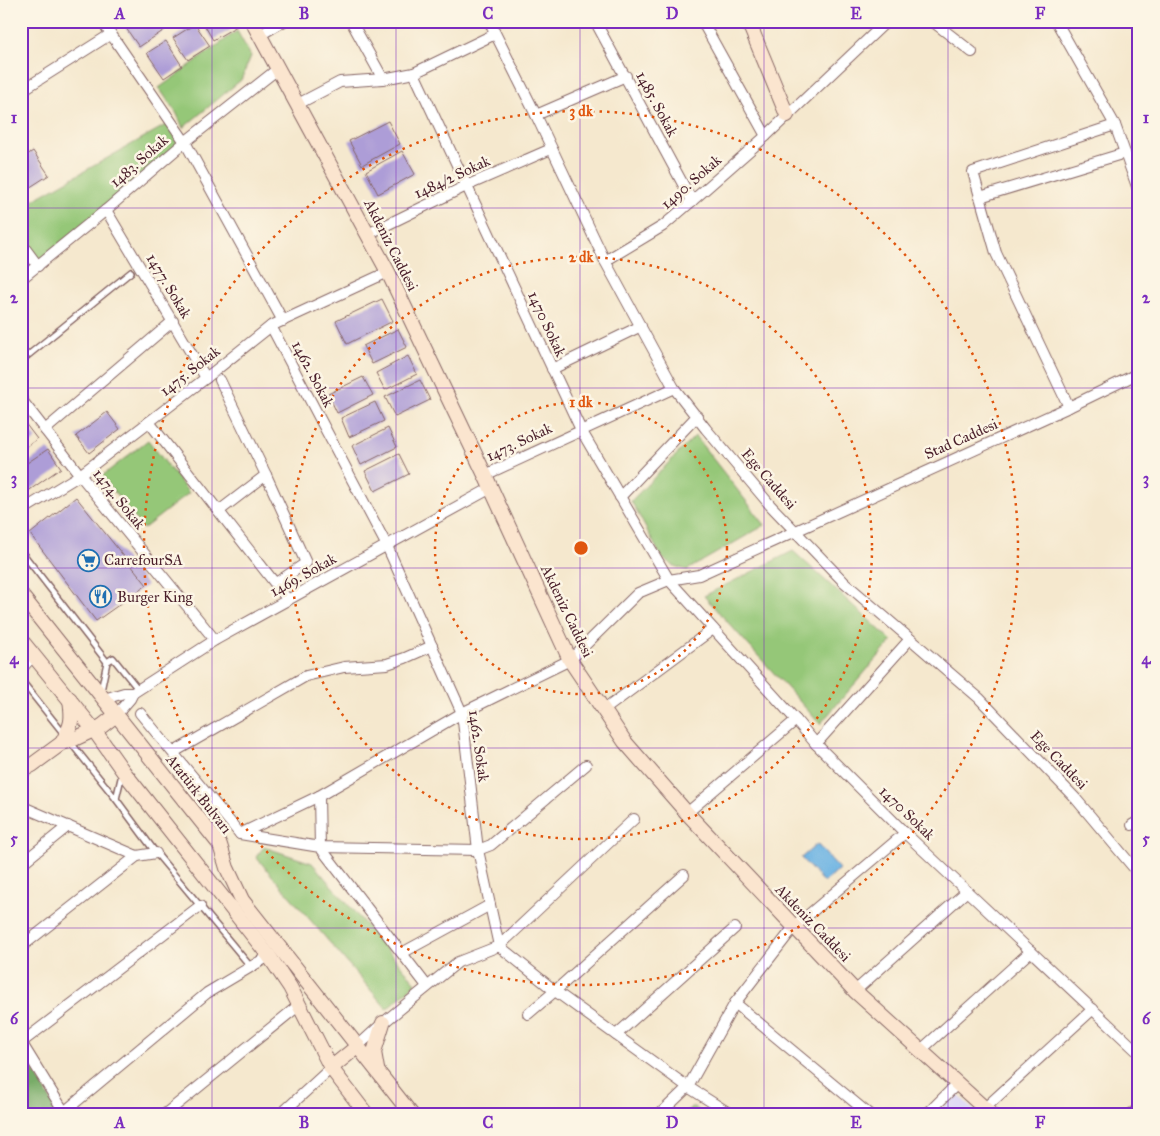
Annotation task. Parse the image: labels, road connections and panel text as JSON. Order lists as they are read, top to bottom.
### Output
{
  "streets": {
    "street": [
      "1485. Sokak",
      "1483. Sokak",
      "1484/2 Sokak",
      "1490. Sokak",
      "Akdeniz Caddesi",
      "1477. Sokak",
      "1470 Sokak",
      "1475. Sokak",
      "1462. Sokak",
      "Stad Caddesi",
      "1473. Sokak",
      "Ege Caddesi",
      "1474. Sokak",
      "1469. Sokak",
      "Atatürk Bulvarı"
    ]
  },
  "crossings": [
    ["1485. Sokak", "1490. Sokak"],
    ["1483. Sokak", "Akdeniz Caddesi"],
    ["1483. Sokak", "1477. Sokak"],
    ["1484/2 Sokak", "Akdeniz Caddesi"],
    ["1484/2 Sokak", "1470 Sokak"],
    ["1484/2 Sokak", "Ege Caddesi"],
    ["1490. Sokak", "Ege Caddesi"],
    ["Akdeniz Caddesi", "1475. Sokak"],
    ["Akdeniz Caddesi", "1473. Sokak"],
    ["Akdeniz Caddesi", "1469. Sokak"],
    ["1477. Sokak", "1475. Sokak"],
    ["1470 Sokak", "Stad Caddesi"],
    ["1470 Sokak", "1473. Sokak"],
    ["1475. Sokak", "1462. Sokak"],
    ["1475. Sokak", "1474. Sokak"],
    ["1462. Sokak", "1469. Sokak"],
    ["Stad Caddesi", "Ege Caddesi"],
    ["1473. Sokak", "Ege Caddesi"],
    ["1474. Sokak", "1469. Sokak"],
    ["1469. Sokak", "Atatürk Bulvarı"]
  ],
  "places": {
    "supermarket": ["CarrefourSA"],
    "restaurant": ["Burger King"]
  },
  "grid": {
    "columns": [
      "A",
      "B",
      "C",
      "D",
      "E",
      "F"
    ],
    "rows": [
      "1",
      "2",
      "3",
      "4",
      "5",
      "6"
    ]
  },
  "rings": ["3 dk", "2 dk", "1 dk"]
}
